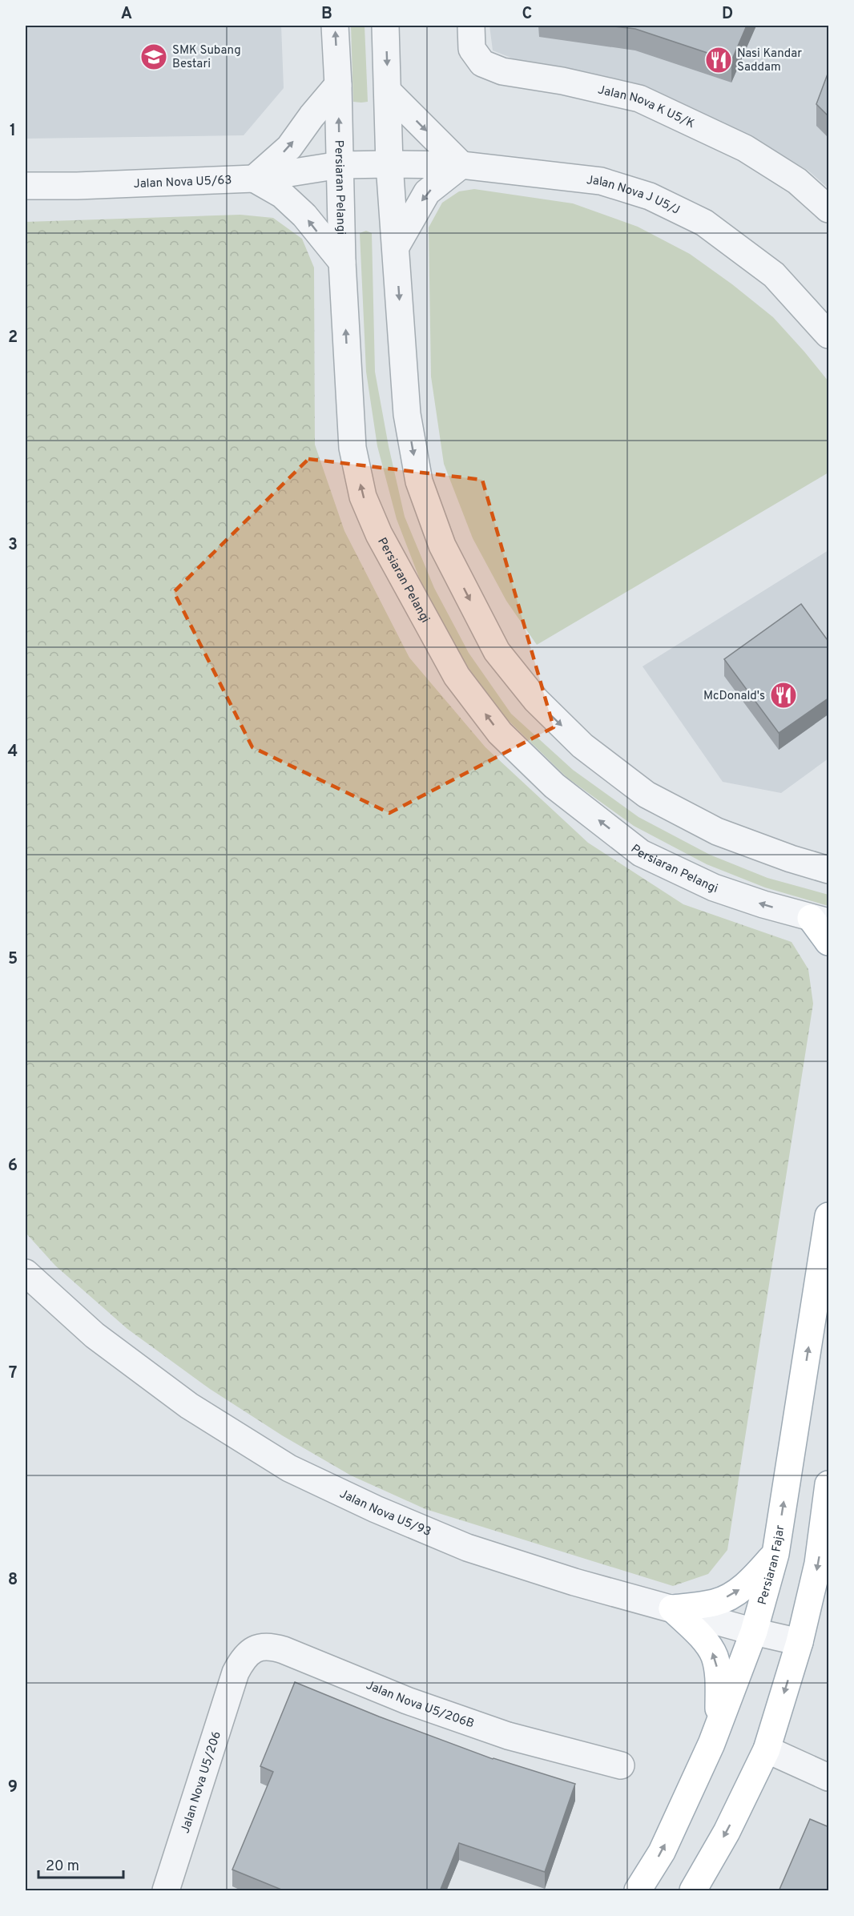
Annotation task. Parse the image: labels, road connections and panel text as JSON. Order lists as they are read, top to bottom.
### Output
{
  "streets": {
    "main road": ["Persiaran Fajar"],
    "street": [
      "Jalan Nova K U5/K",
      "Jalan Nova U5/63",
      "Persiaran Pelangi",
      "Jalan Nova J U5/J",
      "Jalan Nova U5/93",
      "Jalan Nova U5/206B",
      "Jalan Nova U5/206"
    ]
  },
  "crossings": [
    ["Jalan Nova U5/63", "Persiaran Pelangi"],
    ["Jalan Nova U5/63", "Jalan Nova J U5/J"],
    ["Persiaran Pelangi", "Jalan Nova J U5/J"],
    ["Jalan Nova U5/93", "Persiaran Fajar"],
    ["Jalan Nova U5/206B", "Jalan Nova U5/206"]
  ],
  "places": {
    "school or university": ["SMK Subang Bestari"],
    "restaurant": ["Nasi Kandar Saddam", "McDonald's"]
  },
  "scale_bar": "20 m",
  "grid": {
    "columns": [
      "A",
      "B",
      "C",
      "D"
    ],
    "rows": [
      "1",
      "2",
      "3",
      "4",
      "5",
      "6",
      "7",
      "8",
      "9"
    ]
  }
}
